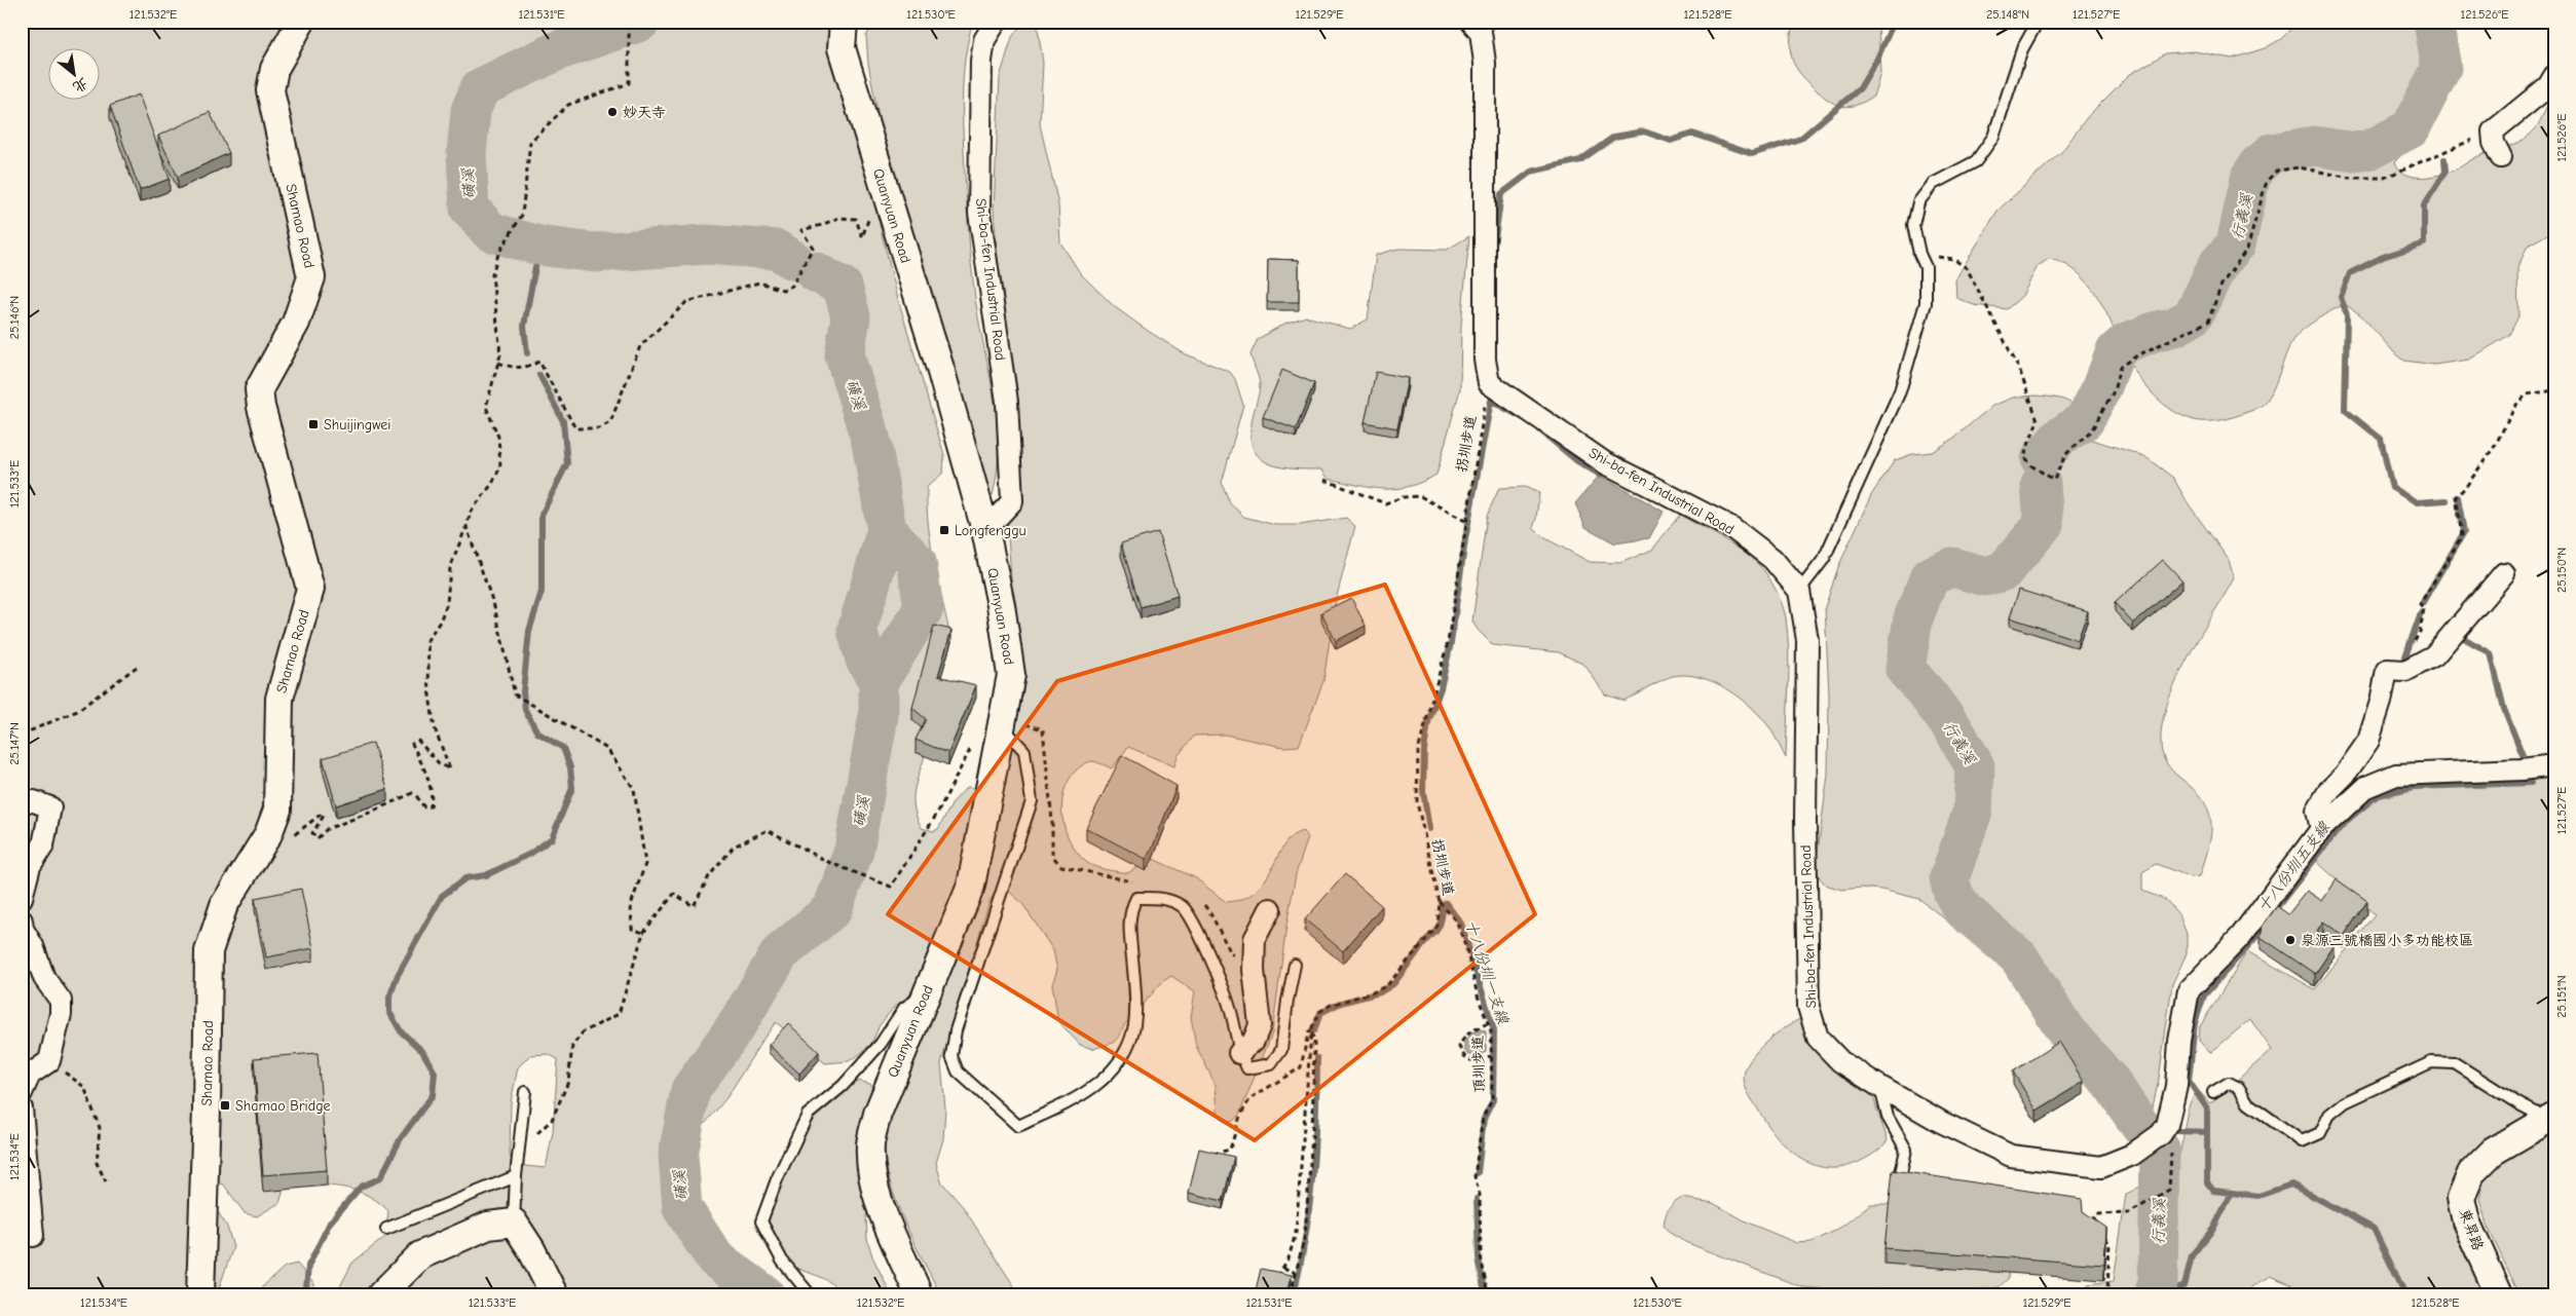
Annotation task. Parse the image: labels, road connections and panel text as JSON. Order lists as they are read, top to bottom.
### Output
{
  "streets": {
    "street": [
      "Quanyuan Road",
      "Shamao Road",
      "Shi-ba-fen Industrial Road",
      "東昇路"
    ],
    "path": ["拐圳步道", "頂圳步道"]
  },
  "crossings": [
    ["Quanyuan Road", "Shi-ba-fen Industrial Road"],
    ["Shi-ba-fen Industrial Road", "拐圳步道"],
    ["拐圳步道", "頂圳步道"]
  ],
  "water": [
    "磺溪",
    "行義溪",
    "十八份圳五支線",
    "十八份圳一支線"
  ],
  "places": {
    "other": ["妙天寺", "泉源三號橋國小多功能校區"],
    "transit": ["Shuijingwei", "Longfenggu", "Shamao Bridge"]
  },
  "north": "bottom right",
  "coordinates": [
    "121.532°E",
    "121.531°E",
    "121.530°E",
    "121.529°E",
    "121.528°E",
    "25.148°N",
    "121.527°E",
    "121.526°E",
    "25.146°N",
    "121.533°E",
    "25.150°N",
    "25.147°N",
    "25.151°N",
    "121.534°E"
  ]
}
